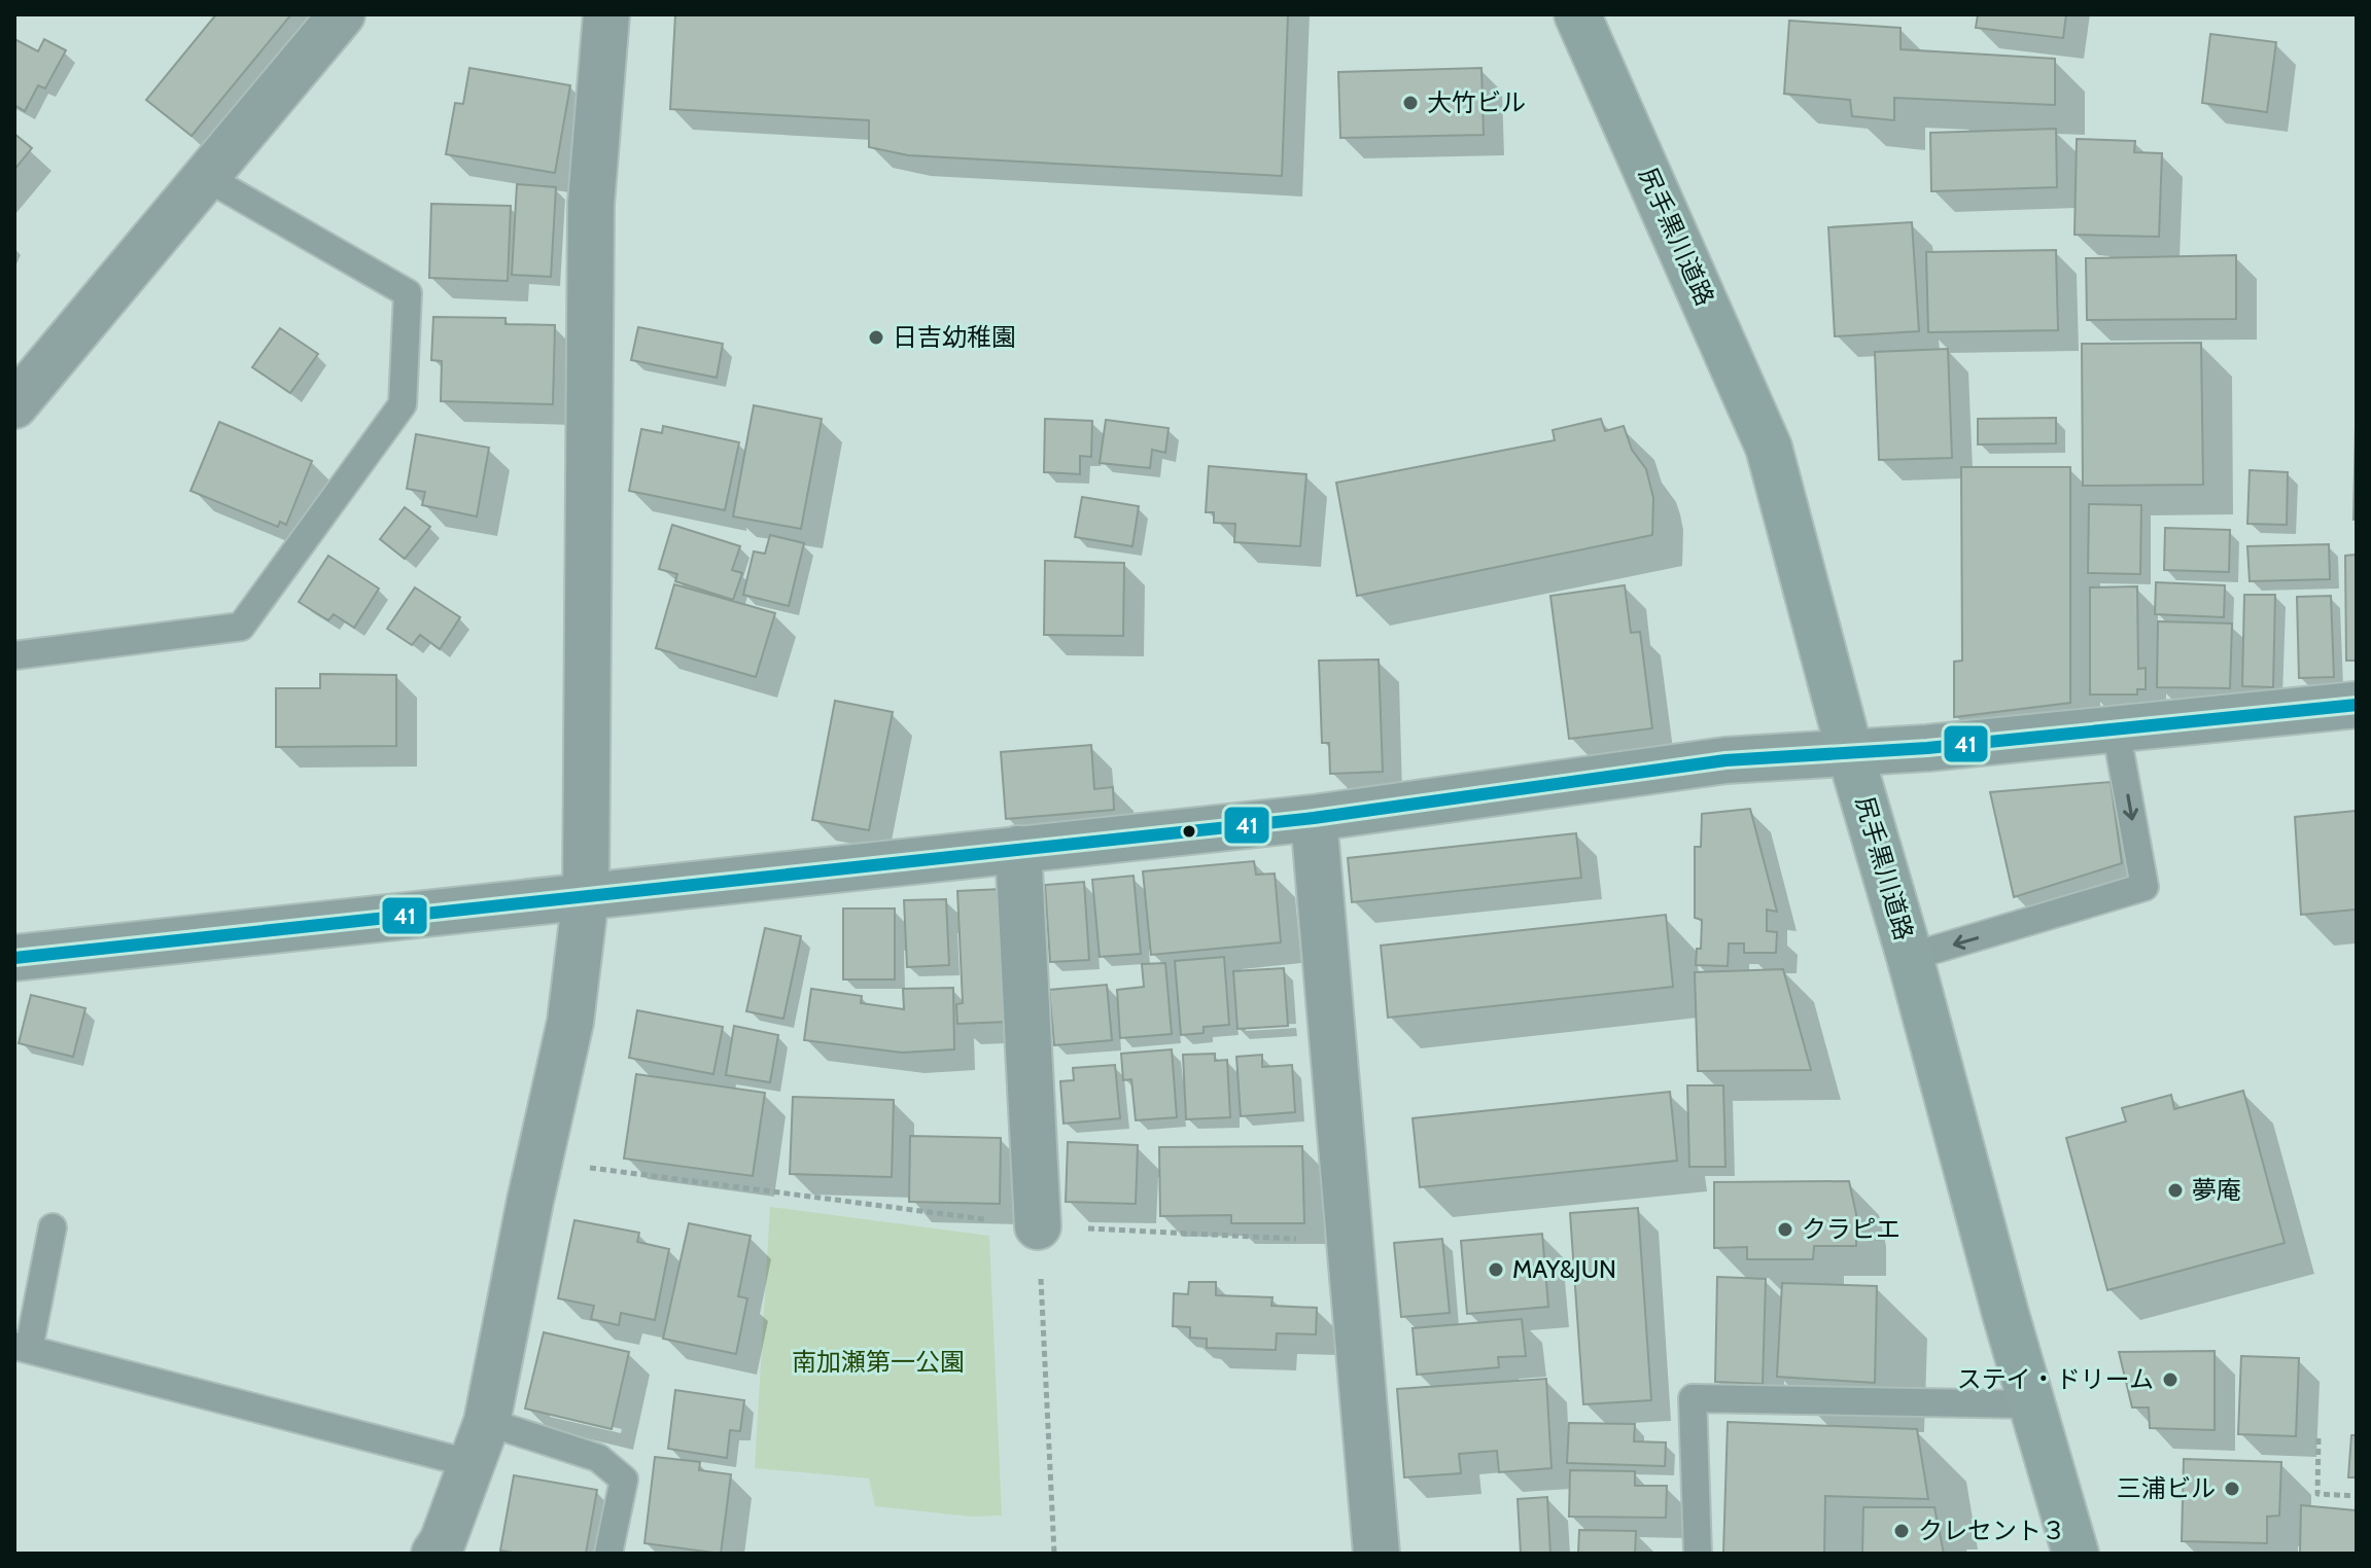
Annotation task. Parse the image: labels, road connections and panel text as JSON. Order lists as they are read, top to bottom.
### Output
{
  "streets": {
    "main road": ["尻手黒川道路"]
  },
  "parks": ["南加瀬第一公園"],
  "places": [
    "大竹ビル",
    "日吉幼稚園",
    "夢庵",
    "クラピエ",
    "MAY&JUN",
    "ステイ・ドリーム",
    "三浦ビル",
    "クレセント３"
  ],
  "lines": ["transit line 41"]
}
